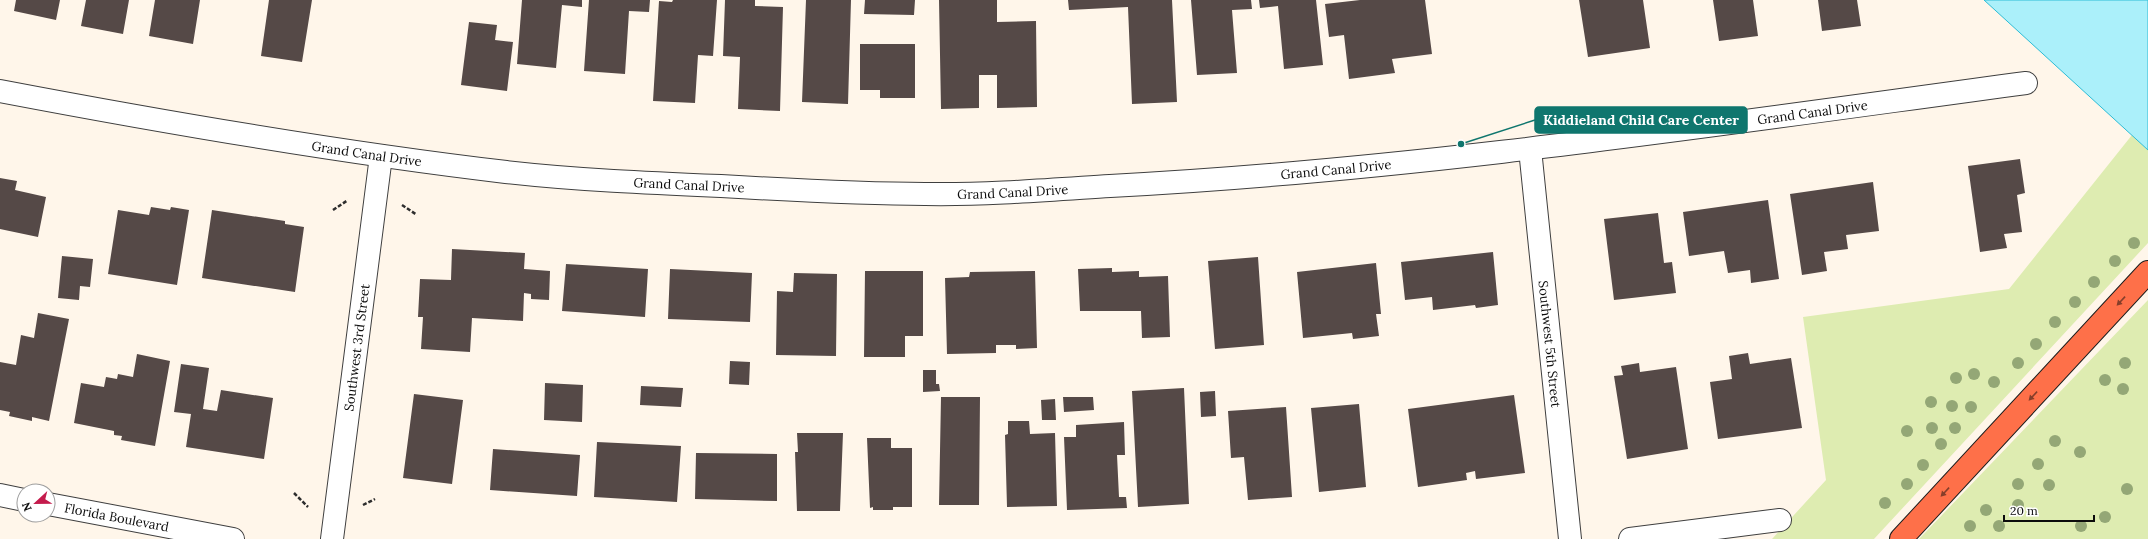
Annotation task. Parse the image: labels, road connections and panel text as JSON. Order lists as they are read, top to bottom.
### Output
{
  "streets": {
    "street": [
      "Grand Canal Drive",
      "Southwest 5th Street",
      "Southwest 3rd Street",
      "Florida Boulevard"
    ]
  },
  "crossings": [
    ["Grand Canal Drive", "Southwest 5th Street"],
    ["Grand Canal Drive", "Southwest 3rd Street"]
  ],
  "places": ["Kiddieland Child Care Center"],
  "scale_bar": "20 m",
  "north": "left"
}
